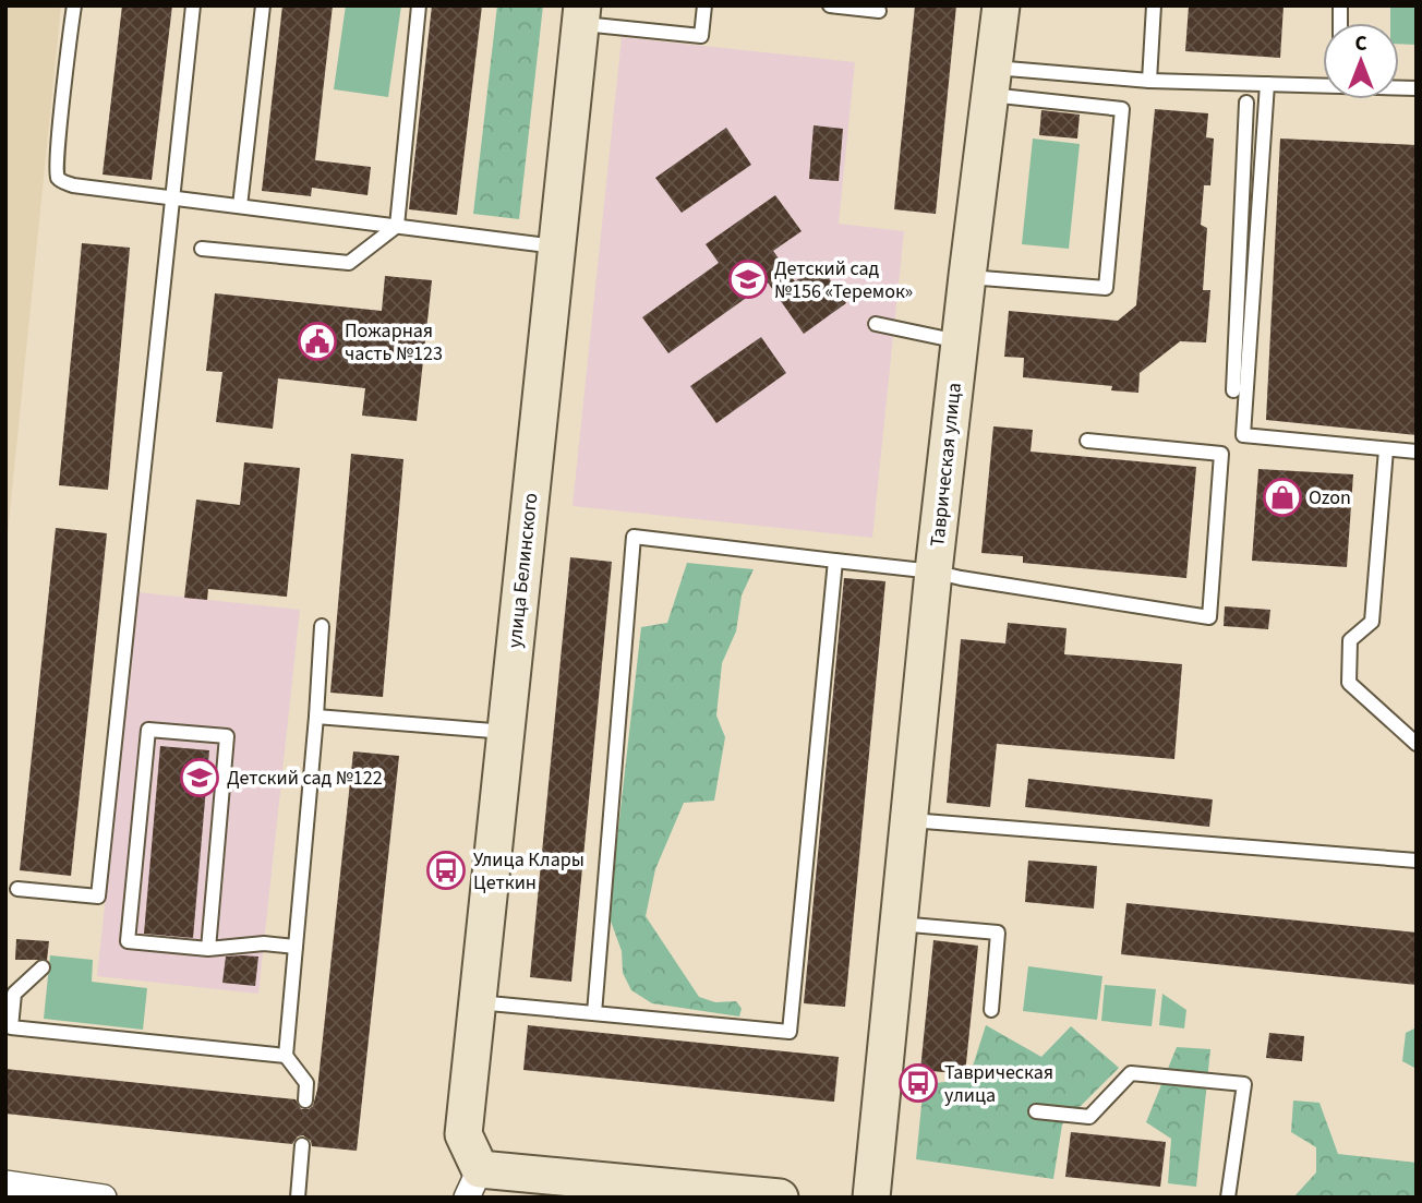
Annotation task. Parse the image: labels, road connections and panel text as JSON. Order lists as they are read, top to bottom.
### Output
{
  "streets": {
    "street": ["Таврическая улица", "улица Белинского"]
  },
  "places": {
    "school or university": ["Детский сад №156 «Теремок»", "Детский сад №122"],
    "public building": ["Пожарная часть №123"],
    "shop": ["Ozon"],
    "bus stop": ["Улица Клары Цеткин", "Таврическая улица"]
  },
  "north": "top"
}
